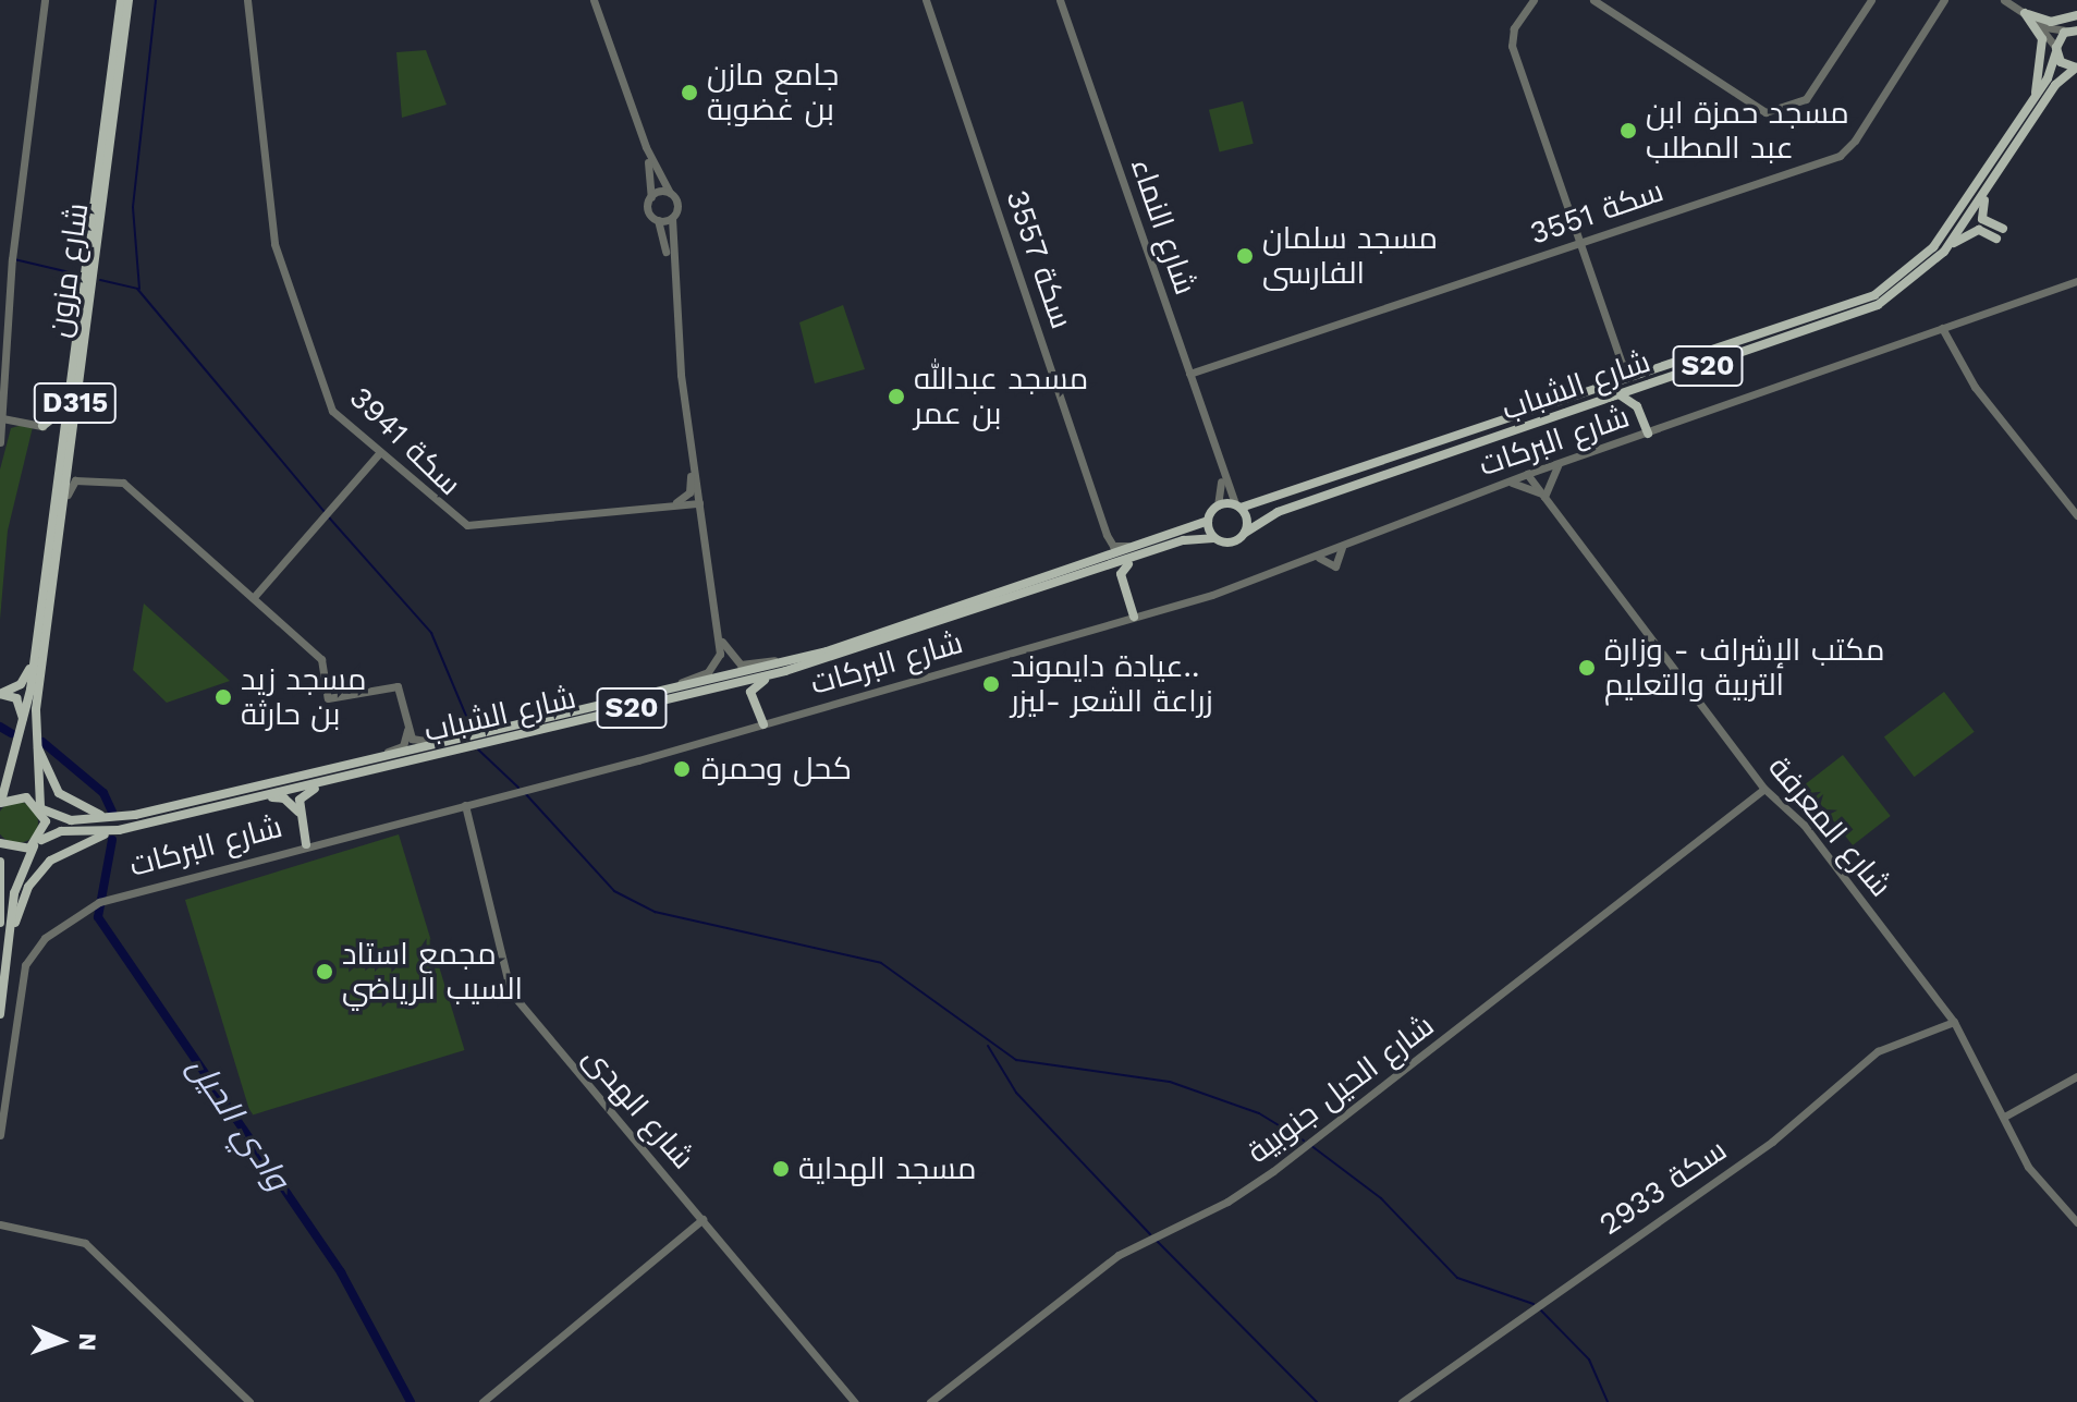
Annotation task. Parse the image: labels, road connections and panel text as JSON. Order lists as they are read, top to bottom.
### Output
{
  "streets": {
    "main road": [
      "شارع مزون",
      "S20",
      "شارع الشباب",
      "D315"
    ],
    "street": [
      "سكة 3551",
      "شارع النماء",
      "سكة 3557",
      "سكة 3941",
      "شارع البركات",
      "شارع المعرفة",
      "شارع الحيل جنوبية",
      "شارع الهدى",
      "سكة 2933"
    ]
  },
  "crossings": [
    ["سكة 3551", "شارع النماء"],
    ["شارع النماء", "S20"],
    ["شارع النماء", "شارع الشباب"],
    ["شارع مزون", "S20"],
    ["شارع مزون", "شارع الشباب"],
    ["S20", "شارع الشباب"],
    ["شارع البركات", "شارع المعرفة"],
    ["شارع البركات", "شارع الهدى"],
    ["شارع المعرفة", "شارع الحيل جنوبية"],
    ["شارع المعرفة", "سكة 2933"]
  ],
  "water": ["وادي الحيل"],
  "places": [
    "جامع مازن بن غضوبة",
    "مسجد حمزة ابن عبد المطلب",
    "مسجد سلمان الفارسى",
    "مسجد عبدالله بن عمر",
    "مكتب الإشراف - وزارة التربية والتعليم",
    "عيادة دايموند.. زراعة الشعر -ليزر",
    "مسجد زيد بن حارثة",
    "كحل وحمرة",
    "مجمع استاد السيب الرياضي",
    "مسجد الهداية"
  ],
  "north": "right"
}
